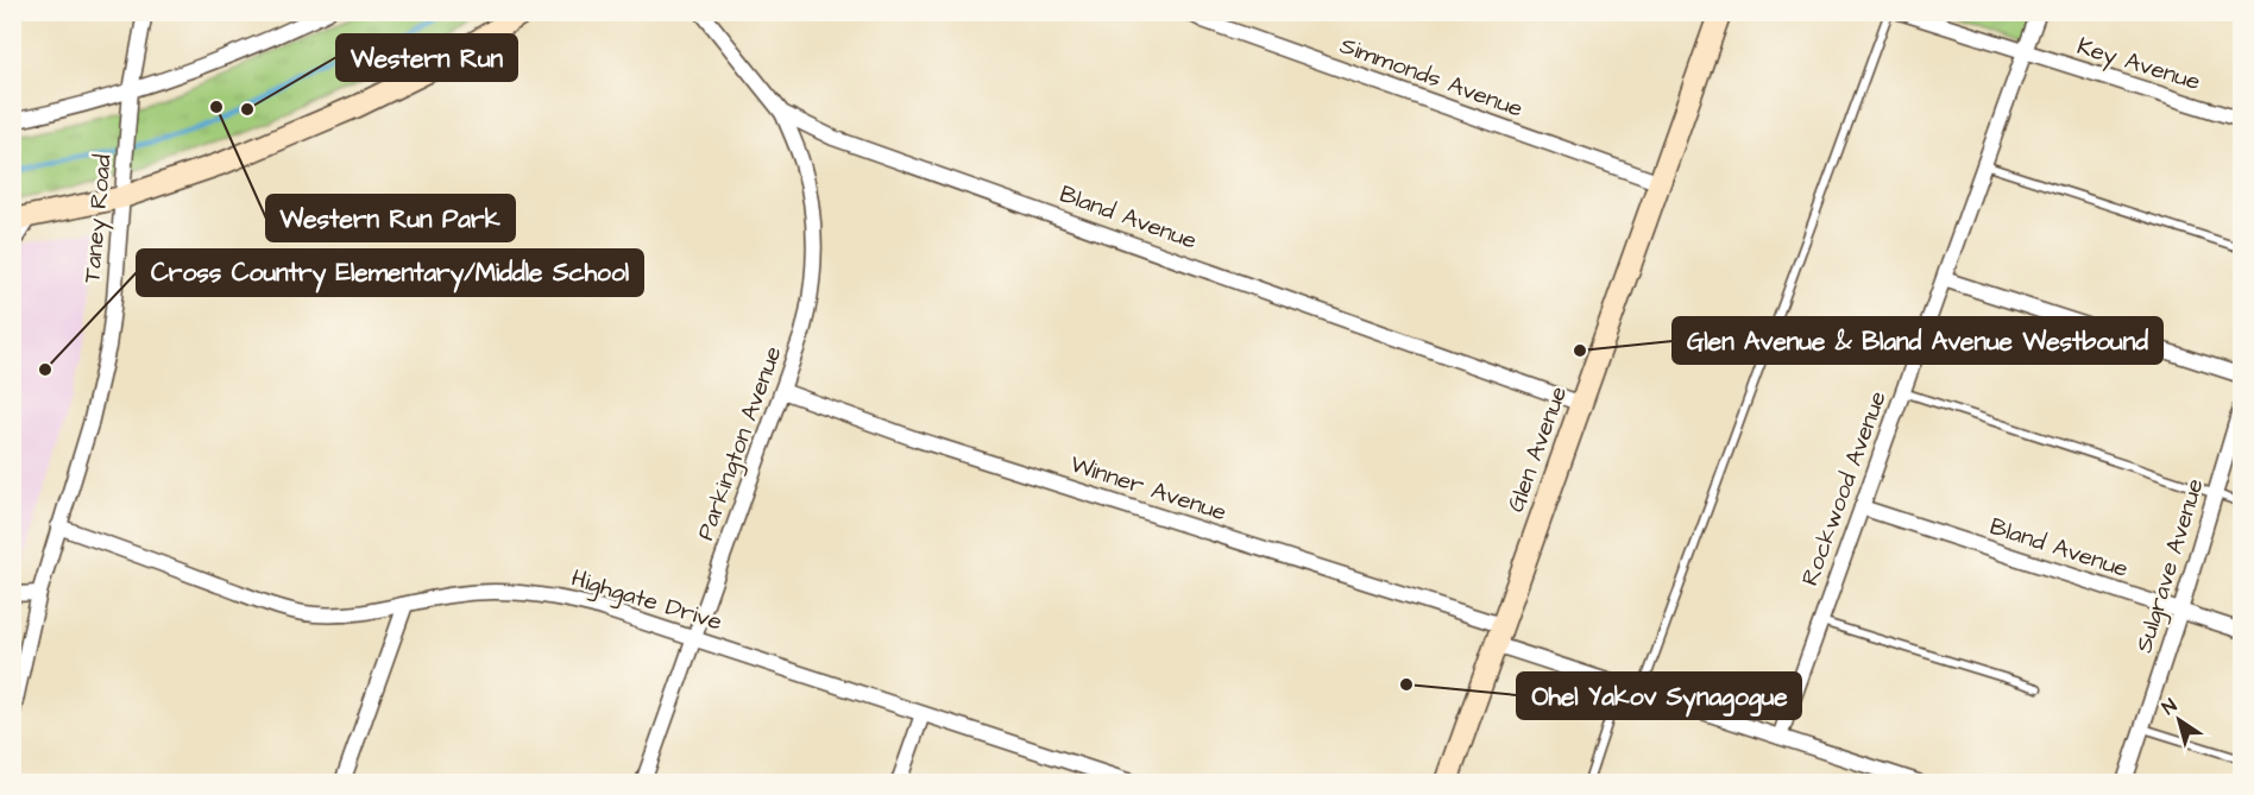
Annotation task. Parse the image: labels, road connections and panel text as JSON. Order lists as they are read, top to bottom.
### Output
{
  "streets": {
    "street": [
      "Key Avenue",
      "Simmonds Avenue",
      "Bland Avenue",
      "Taney Road",
      "Parkington Avenue",
      "Glen Avenue",
      "Winner Avenue",
      "Rockwood Avenue",
      "Sulgrave Avenue",
      "Highgate Drive"
    ]
  },
  "crossings": [
    ["Key Avenue", "Rockwood Avenue"],
    ["Simmonds Avenue", "Glen Avenue"],
    ["Bland Avenue", "Parkington Avenue"],
    ["Bland Avenue", "Glen Avenue"],
    ["Bland Avenue", "Rockwood Avenue"],
    ["Bland Avenue", "Sulgrave Avenue"],
    ["Taney Road", "Highgate Drive"],
    ["Parkington Avenue", "Winner Avenue"],
    ["Parkington Avenue", "Highgate Drive"],
    ["Glen Avenue", "Winner Avenue"],
    ["Winner Avenue", "Rockwood Avenue"]
  ],
  "places": [
    "Western Run Park",
    "Western Run",
    "Glen Avenue & Bland Avenue Westbound",
    "Cross Country Elementary/Middle School",
    "Ohel Yakov Synagogue"
  ],
  "north": "top left"
}
